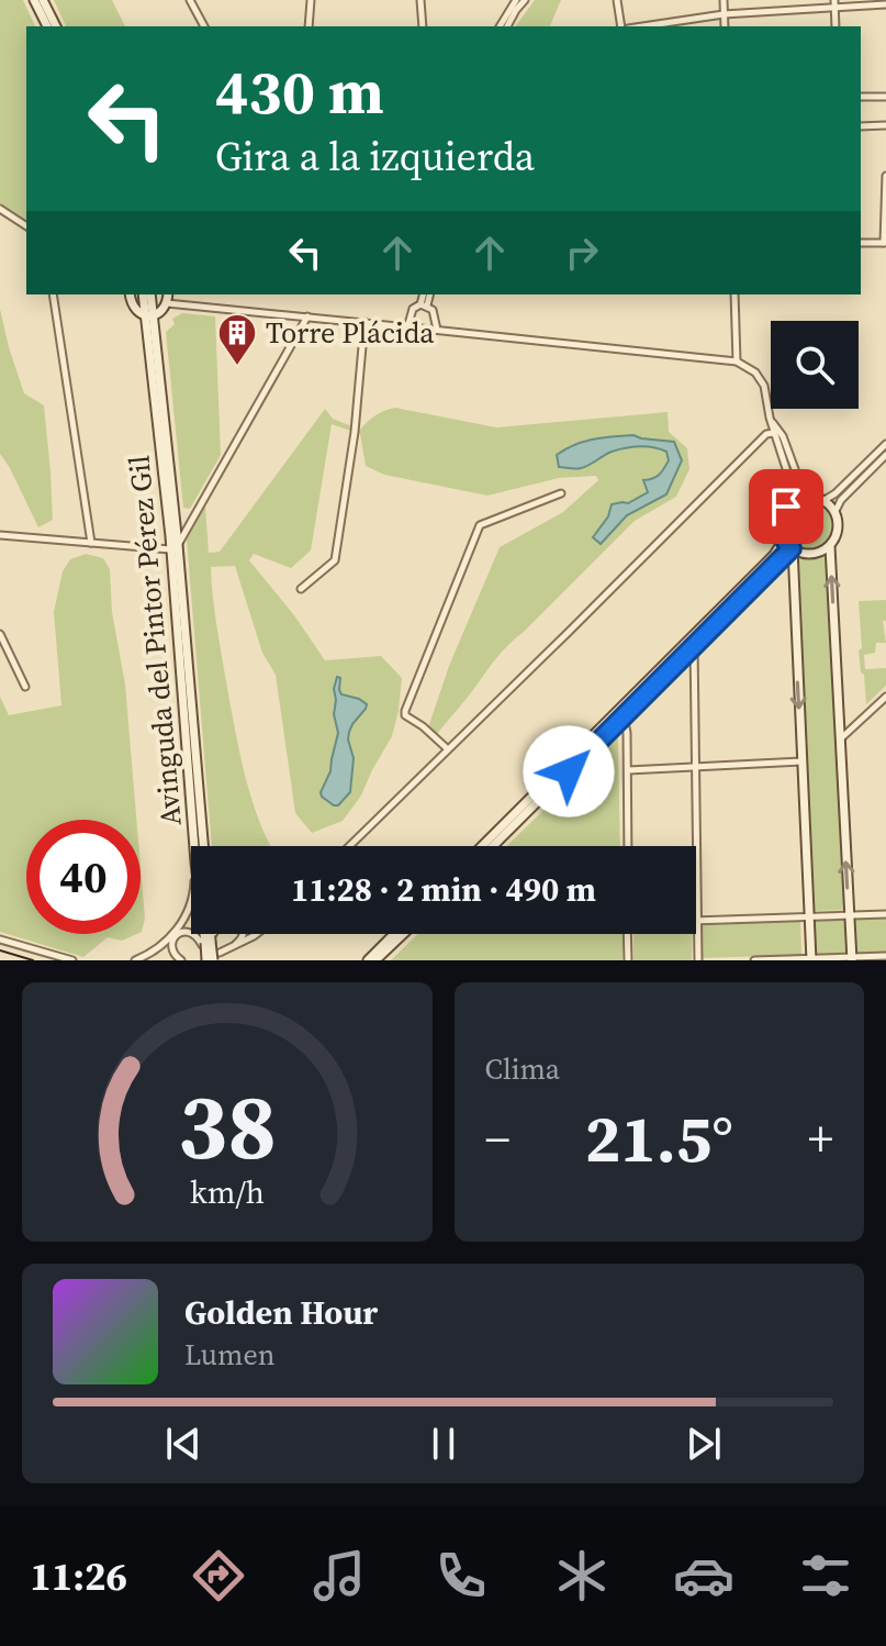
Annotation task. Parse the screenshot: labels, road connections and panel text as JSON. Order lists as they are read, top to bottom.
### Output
{
  "streets": {
    "street": ["Avinguda del Pintor Pérez Gil"]
  },
  "places": {
    "building": ["Torre Plácida"]
  },
  "page": {
    "turn": ["430 m", "Gira a la izquierda"],
    "limit": "40",
    "trip": "11:28 · 2 min · 490 m",
    "tile": "Clima",
    "heat": ["−", "21.5°", "+"],
    "song": ["Golden Hour", "Lumen"],
    "tabs": "11:26",
    "gauge": ["38", "km/h"]
  }
}
